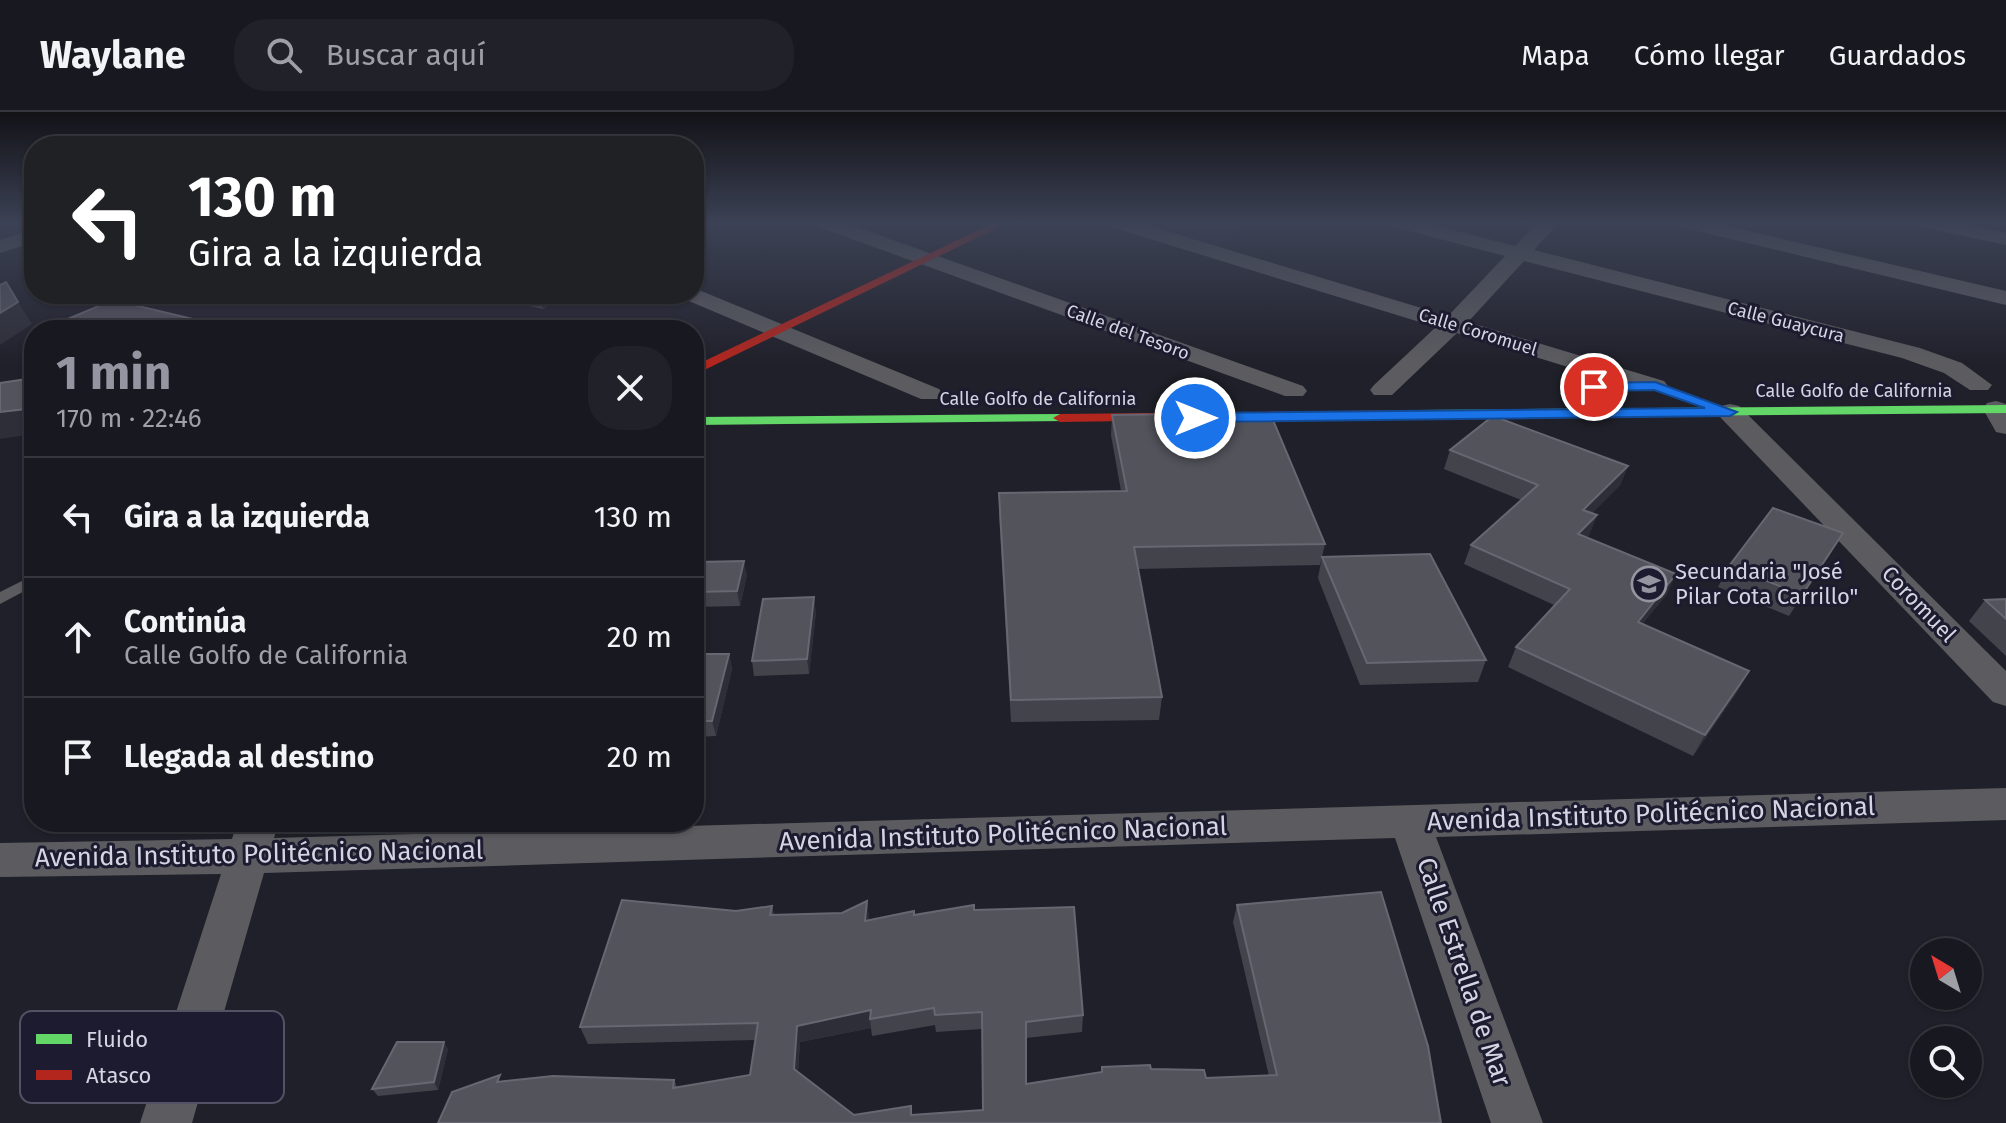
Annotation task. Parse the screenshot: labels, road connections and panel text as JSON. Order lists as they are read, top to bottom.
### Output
{
  "streets": {
    "street": [
      "Calle Guaycura",
      "Calle del Tesoro",
      "Calle Coromuel",
      "Calle Golfo de California",
      "Coromuel",
      "Avenida Instituto Politécnico Nacional",
      "Calle Estrella de Mar"
    ]
  },
  "crossings": [
    ["Calle Guaycura", "Calle Golfo de California"],
    ["Calle Golfo de California", "Coromuel"],
    ["Avenida Instituto Politécnico Nacional", "Calle Estrella de Mar"]
  ],
  "places": {
    "school or university": ["Secundaria \"José Pilar Cota Carrillo\""]
  },
  "legend": ["Fluido", "Atasco"],
  "north": "top left",
  "page": {
    "header": "Waylane",
    "search": "Buscar aquí",
    "nav": ["Mapa", "Cómo llegar", "Guardados"],
    "turn": ["130 m", "Gira a la izquierda"],
    "heading": ["1 min", "170 m · 22:46"],
    "list": [
      {
        "name": "Gira a la izquierda",
        "value": "130 m"
      },
      {
        "name": "Continúa",
        "note": "Calle Golfo de California",
        "value": "20 m"
      },
      {
        "name": "Llegada al destino",
        "value": "20 m"
      }
    ]
  }
}
